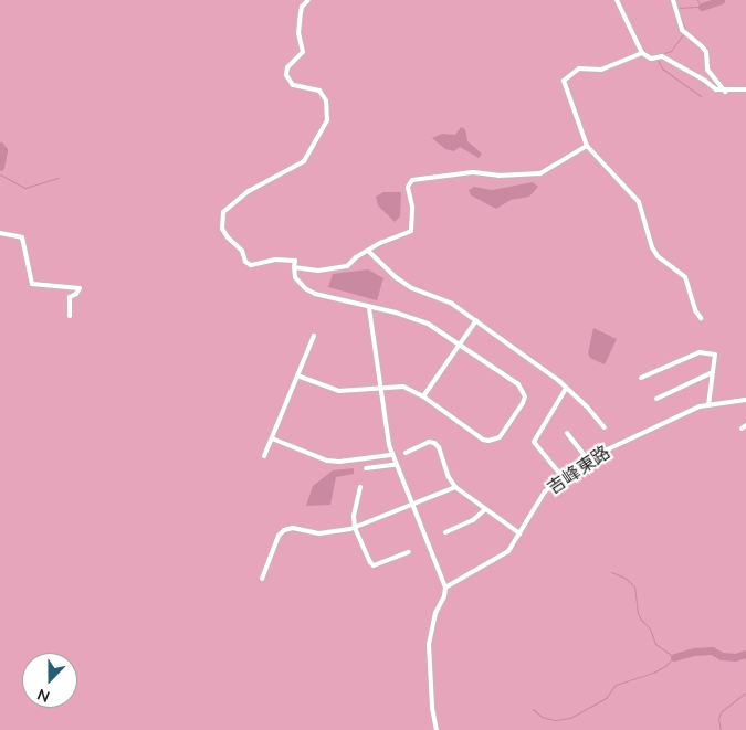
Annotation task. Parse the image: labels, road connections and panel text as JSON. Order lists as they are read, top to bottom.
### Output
{
  "streets": {
    "street": ["吉峰東路"]
  },
  "north": "bottom"
}
